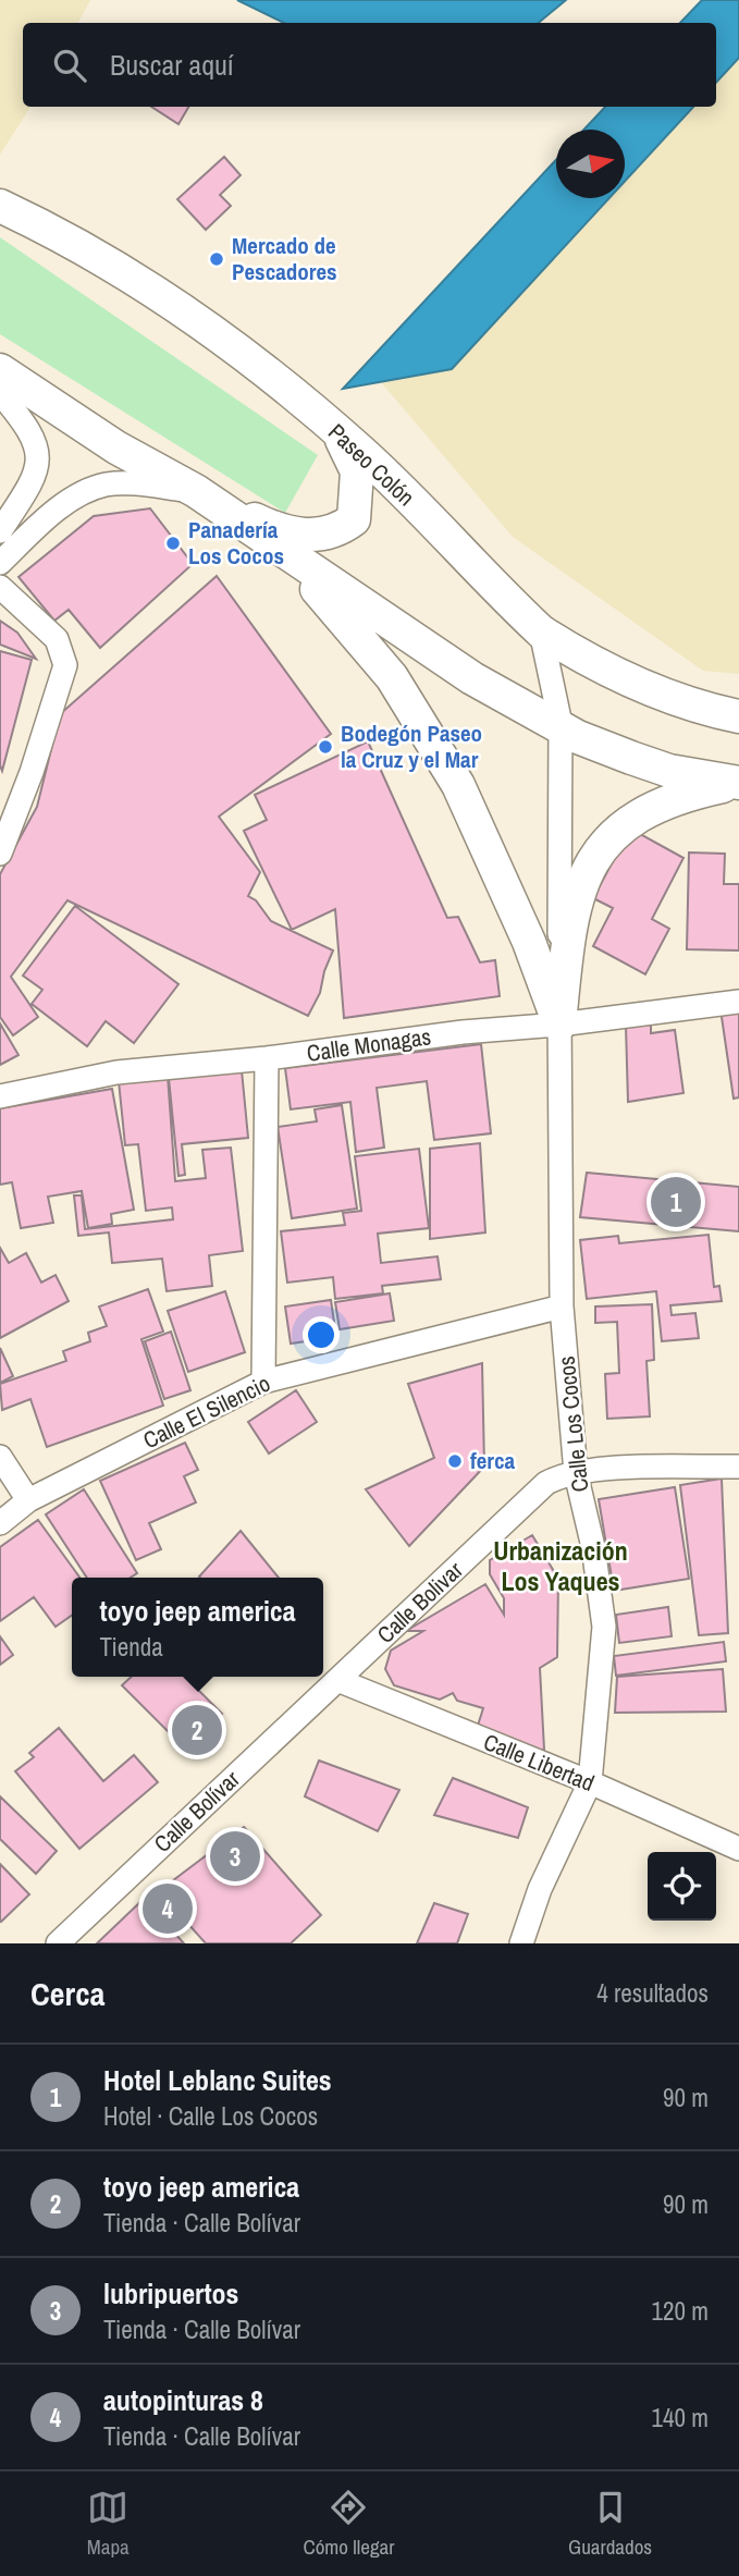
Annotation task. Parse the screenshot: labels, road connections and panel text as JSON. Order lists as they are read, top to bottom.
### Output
{
  "streets": {
    "street": [
      "Paseo Colón",
      "Calle Monagas",
      "Calle El Silencio",
      "Calle Los Cocos",
      "Calle Bolivar",
      "Calle Libertad",
      "Calle Bolívar"
    ]
  },
  "crossings": [
    ["Paseo Colón", "Calle Los Cocos"],
    ["Calle Monagas", "Calle Los Cocos"],
    ["Calle El Silencio", "Calle Los Cocos"],
    ["Calle Los Cocos", "Calle Bolivar"],
    ["Calle Los Cocos", "Calle Libertad"],
    ["Calle Bolivar", "Calle Libertad"],
    ["Calle Bolivar", "Calle Bolívar"],
    ["Calle Libertad", "Calle Bolívar"]
  ],
  "districts": ["Urbanización Los Yaques"],
  "places": [
    "Mercado de Pescadores",
    "Panadería Los Cocos",
    "Bodegón Paseo la Cruz y el Mar",
    "ferca"
  ],
  "north": "right",
  "page": {
    "search": "Buscar aquí",
    "pins": [
      "1",
      "2",
      "3",
      "4"
    ],
    "popup": ["toyo jeep america", "Tienda"],
    "heading": ["Cerca", "4 resultados"],
    "list": [
      {
        "mark": "1",
        "name": "Hotel Leblanc Suites",
        "note": "Hotel · Calle Los Cocos",
        "value": "90 m"
      },
      {
        "mark": "2",
        "name": "toyo jeep america",
        "note": "Tienda · Calle Bolívar",
        "value": "90 m"
      },
      {
        "mark": "3",
        "name": "lubripuertos",
        "note": "Tienda · Calle Bolívar",
        "value": "120 m"
      },
      {
        "mark": "4",
        "name": "autopinturas 8",
        "note": "Tienda · Calle Bolívar",
        "value": "140 m"
      }
    ],
    "nav": ["Mapa", "Cómo llegar", "Guardados"]
  }
}
